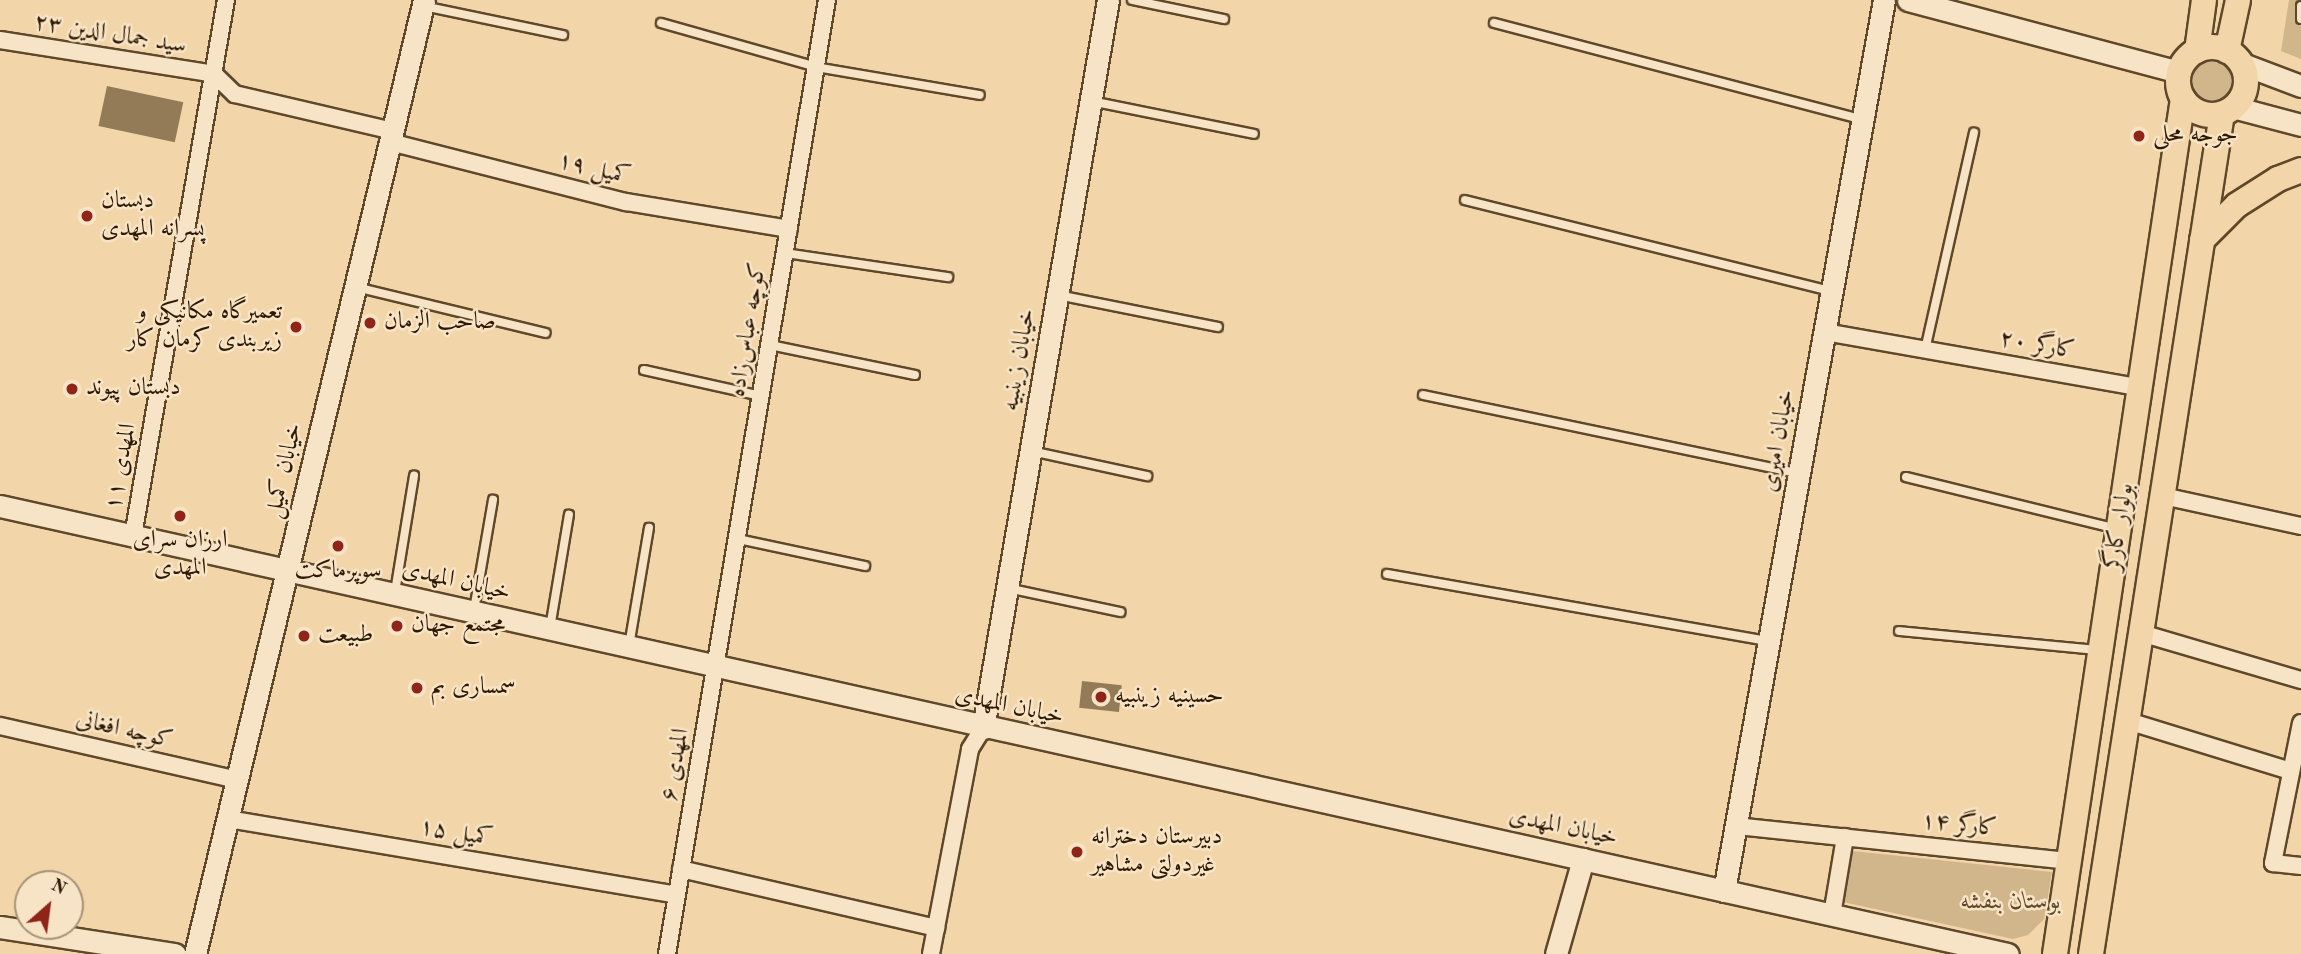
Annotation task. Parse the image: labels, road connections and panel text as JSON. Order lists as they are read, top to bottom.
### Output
{
  "streets": {
    "main road": ["بولوار کارگر"],
    "street": [
      "سید جمال الدین ۲۳",
      "کمیل ۱۹",
      "کوچه عباس‌زاده",
      "کارگر ۲۰",
      "خیابان زینبیه",
      "خیابان امیری",
      "المهدی ۱۱",
      "خیابان کمیل",
      "خیابان المهدی",
      "کوچه افغانی",
      "المهدی ۶",
      "کارگر ۱۴",
      "کمیل ۱۵"
    ]
  },
  "crossings": [
    ["سید جمال الدین ۲۳", "کمیل ۱۹"],
    ["سید جمال الدین ۲۳", "المهدی ۱۱"],
    ["کمیل ۱۹", "کوچه عباس‌زاده"],
    ["کمیل ۱۹", "المهدی ۱۱"],
    ["کمیل ۱۹", "خیابان کمیل"],
    ["کوچه عباس‌زاده", "خیابان المهدی"],
    ["کوچه عباس‌زاده", "المهدی ۶"],
    ["کارگر ۲۰", "خیابان امیری"],
    ["کارگر ۲۰", "بولوار کارگر"],
    ["خیابان زینبیه", "خیابان المهدی"],
    ["خیابان امیری", "خیابان المهدی"],
    ["خیابان امیری", "کارگر ۱۴"],
    ["المهدی ۱۱", "خیابان المهدی"],
    ["خیابان کمیل", "خیابان المهدی"],
    ["خیابان کمیل", "کوچه افغانی"],
    ["خیابان کمیل", "کمیل ۱۵"],
    ["بولوار کارگر", "کارگر ۱۴"],
    ["خیابان المهدی", "المهدی ۶"],
    ["المهدی ۶", "کمیل ۱۵"]
  ],
  "parks": ["بوستان بنفشه"],
  "places": [
    "جوجه محلی",
    "دبستان پسرانه المهدی",
    "صاحب الزمان",
    "تعمیرگاه مکانیکی و زیربندی کرمان کار",
    "دبستان پیوند",
    "ارزان سرای المهدی",
    "سوپرماکت",
    "مجتمع جهان",
    "طبیعت",
    "سمساری بم",
    "حسینیه زینبیه",
    "دبیرستان دخترانه غیردولتی مشاهیر"
  ],
  "north": "top right"
}
